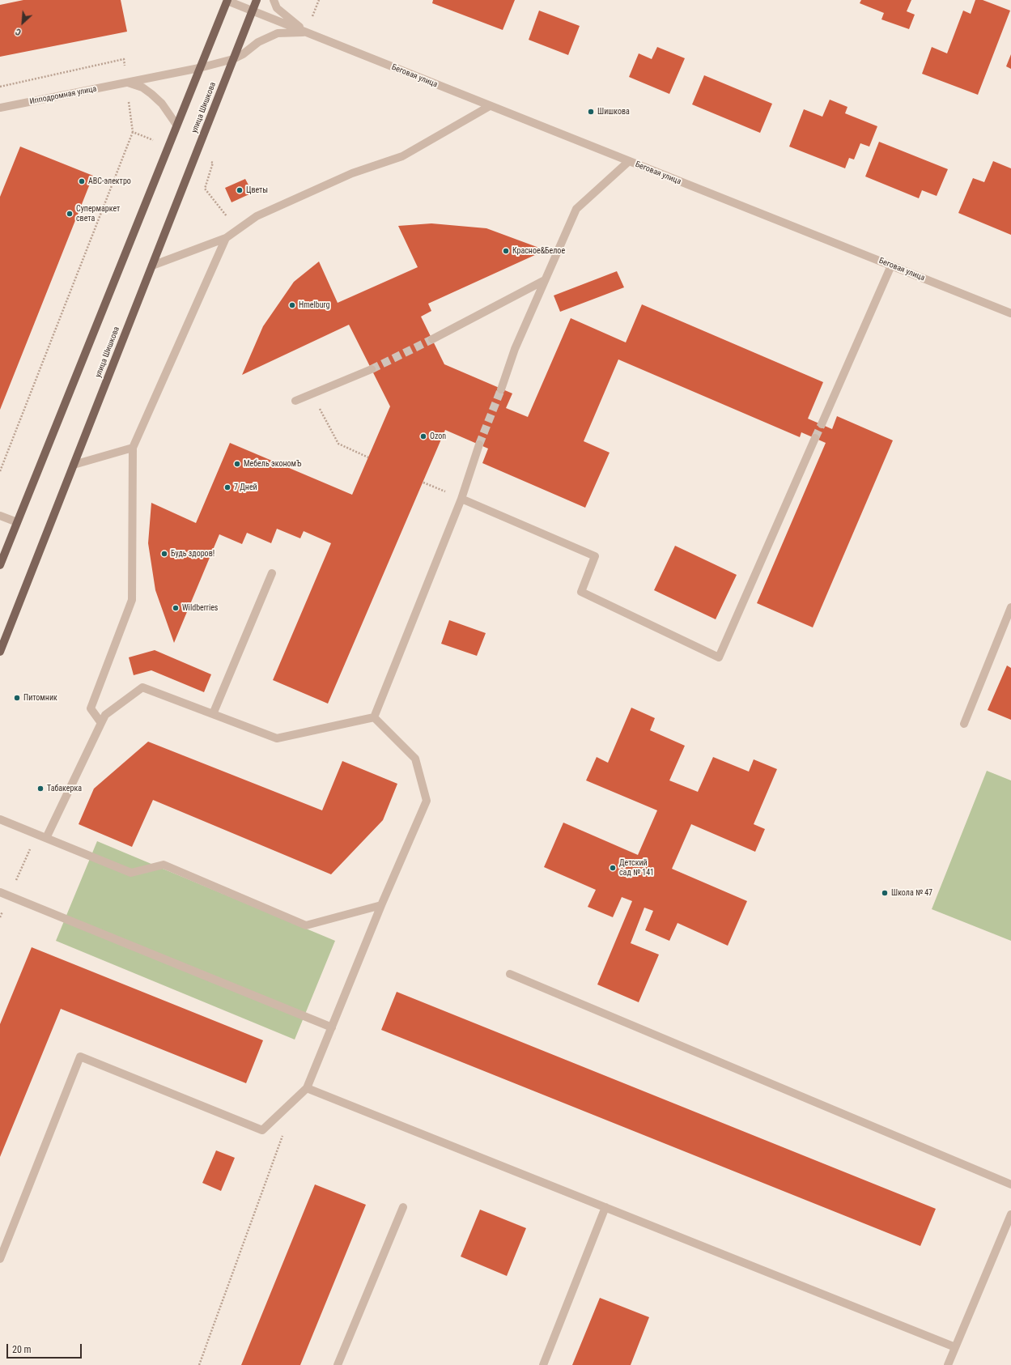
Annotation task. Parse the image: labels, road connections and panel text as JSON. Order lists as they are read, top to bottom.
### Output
{
  "streets": {
    "main road": ["улица Шишкова"],
    "street": ["Беговая улица", "Ипподромная улица"]
  },
  "crossings": [
    ["Беговая улица", "улица Шишкова"]
  ],
  "places": [
    "Шишкова",
    "АВС-электро",
    "Цветы",
    "Супермаркет света",
    "Красное&Белое",
    "Hmelburg",
    "Ozon",
    "Мебель экономЪ",
    "7 Дней",
    "Будь здоров!",
    "Wildberries",
    "Питомник",
    "Табакерка",
    "Детский сад № 141",
    "Школа № 47"
  ],
  "scale_bar": "20 m",
  "north": "bottom left"
}
